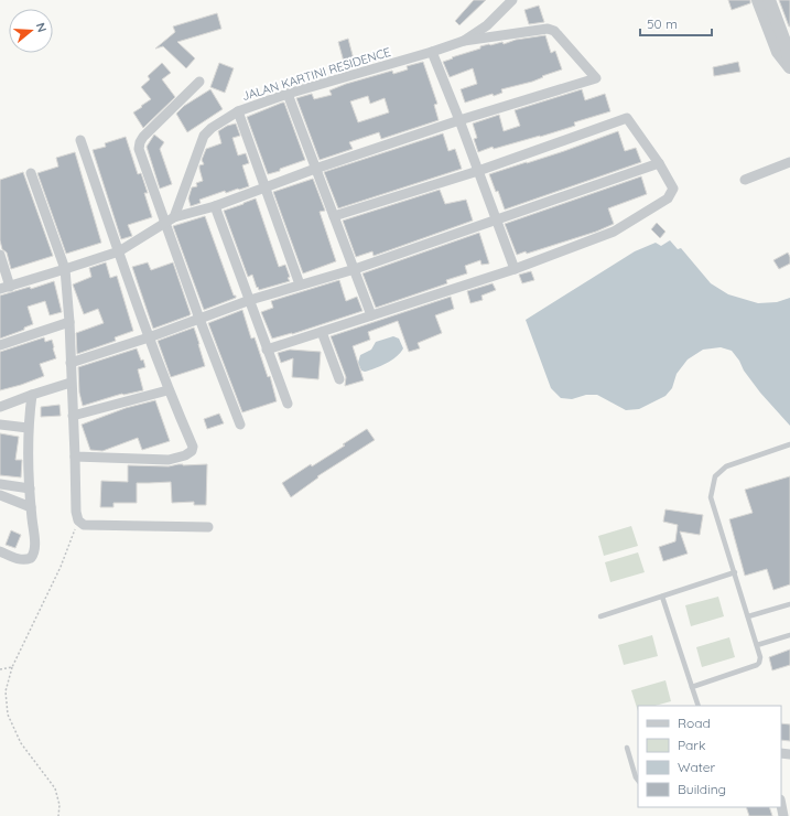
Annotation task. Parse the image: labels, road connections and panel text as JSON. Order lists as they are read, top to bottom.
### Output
{
  "streets": {
    "street": ["JALAN KARTINI RESIDENCE"]
  },
  "legend": [
    "Road",
    "Park",
    "Water",
    "Building"
  ],
  "scale_bar": "50 m",
  "north": "right"
}
